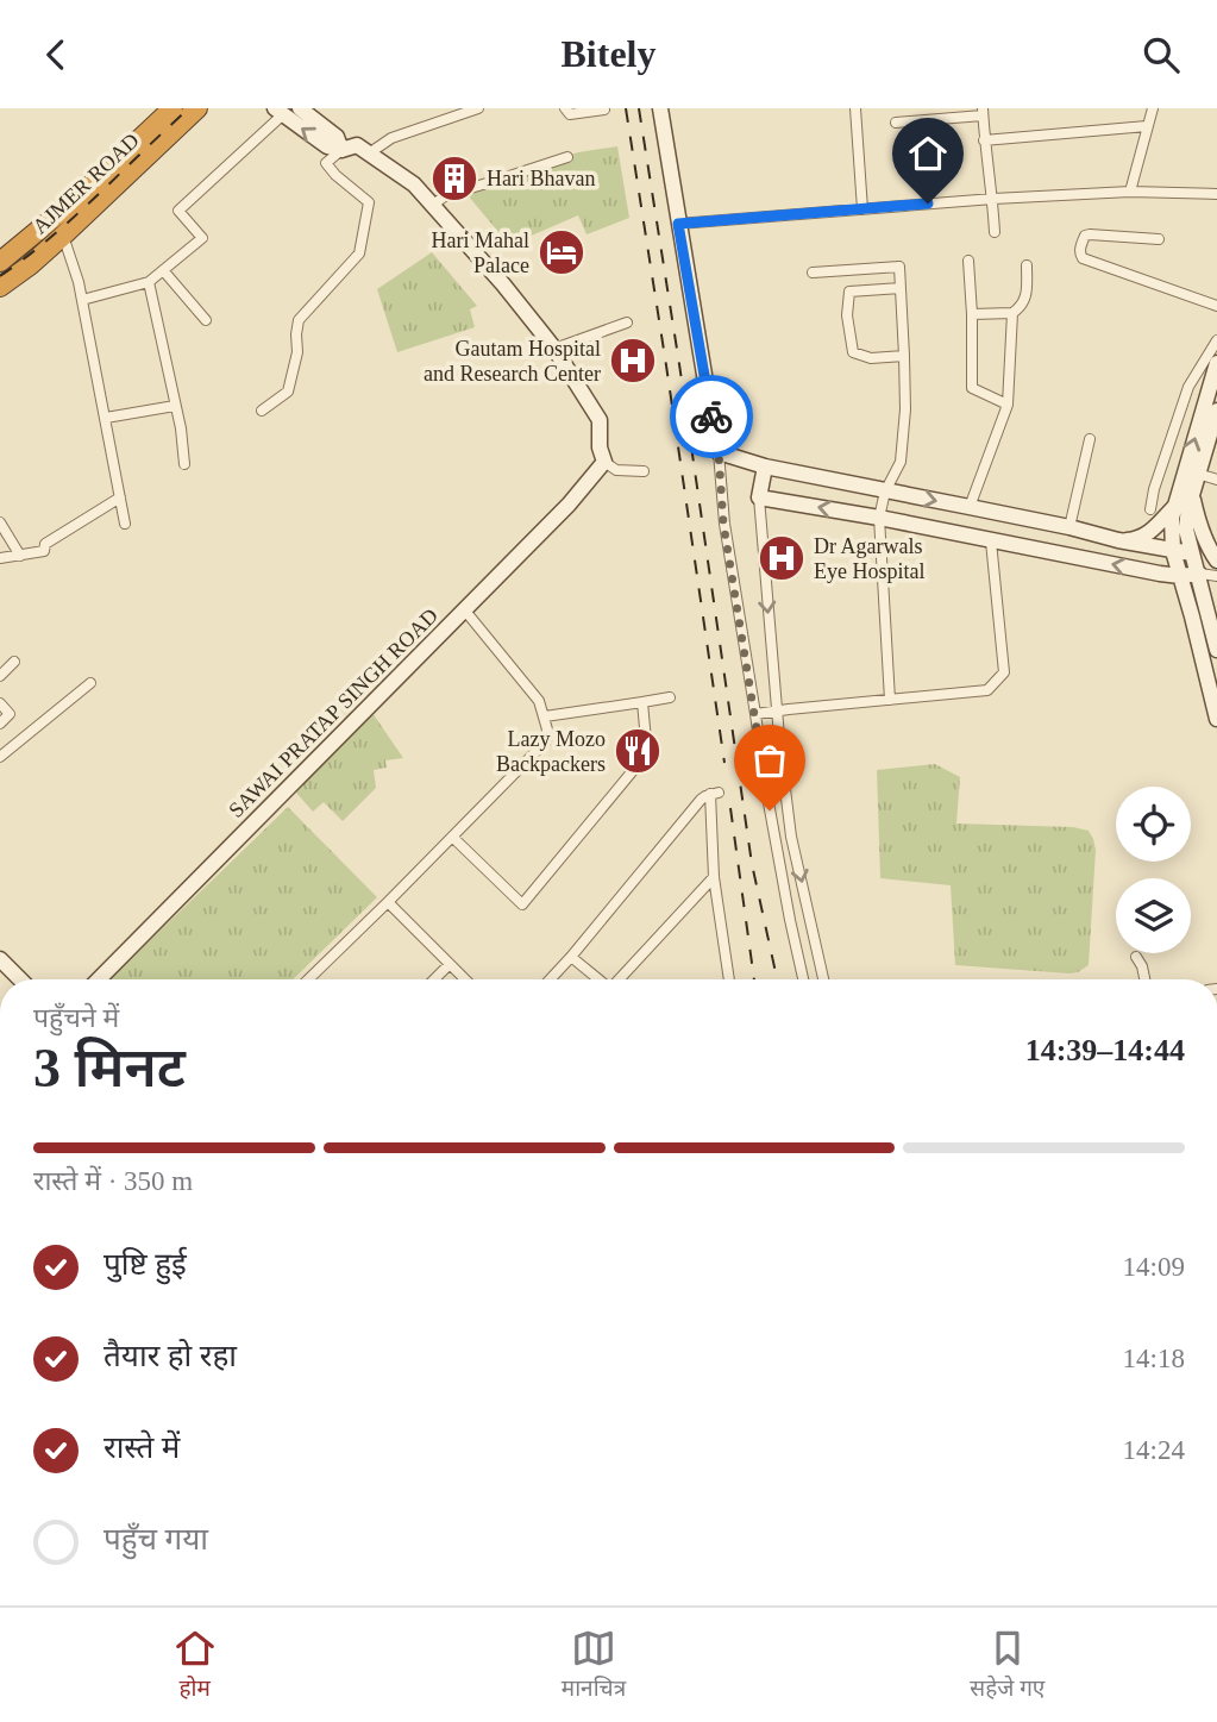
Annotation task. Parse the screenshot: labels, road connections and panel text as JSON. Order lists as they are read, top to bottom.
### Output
{
  "streets": {
    "highway": ["AJMER ROAD"],
    "street": ["SAWAI PRATAP SINGH ROAD"]
  },
  "places": {
    "building": ["Hari Bhavan"],
    "hotel": ["Hari Mahal Palace"],
    "hospital": ["Gautam Hospital and Research Center", "Dr Agarwals Eye Hospital"],
    "restaurant": ["Lazy Mozo Backpackers"]
  },
  "page": {
    "header": "Bitely",
    "heading": ["3 मिनट", "पहुँचने में", "14:39–14:44"],
    "bar": "रास्ते में · 350 m",
    "list": [
      ["पुष्टि हुई", "14:09"],
      ["तैयार हो रहा", "14:18"],
      ["रास्ते में", "14:24"],
      "पहुँच गया"
    ],
    "tabs": ["होम", "मानचित्र", "सहेजे गए"]
  }
}
